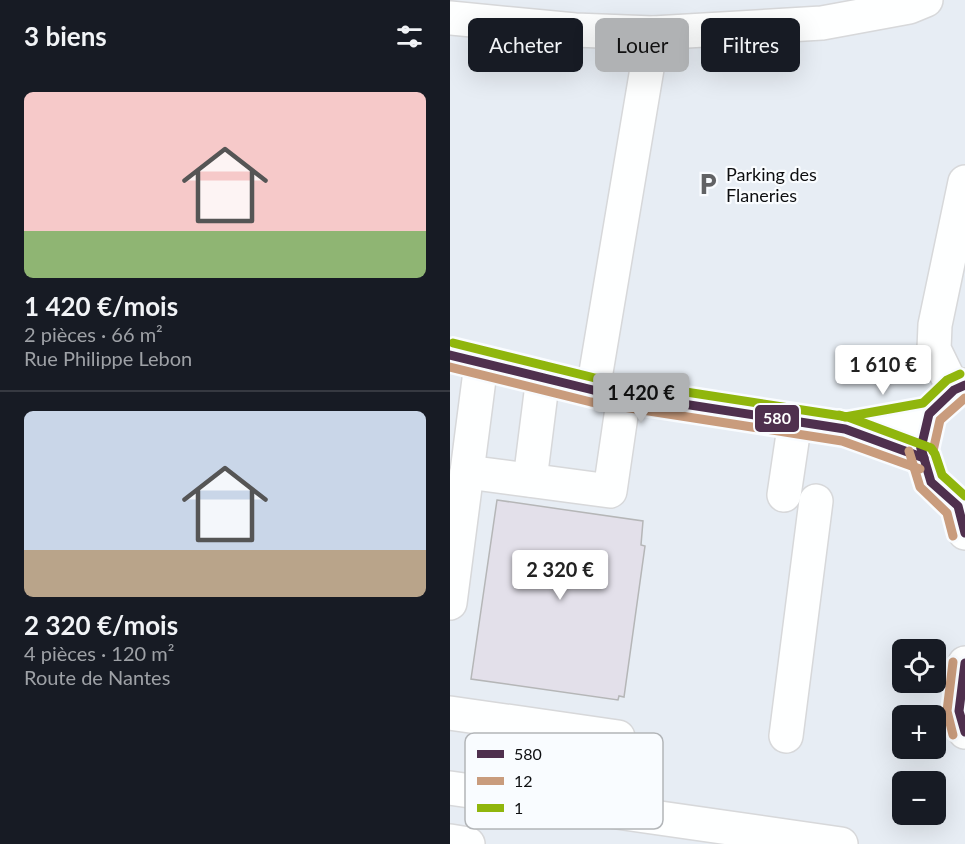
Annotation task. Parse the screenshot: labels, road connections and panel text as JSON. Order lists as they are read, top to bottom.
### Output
{
  "places": {
    "parking": ["Parking des Flaneries"]
  },
  "lines": ["transit line 1", "transit line 580", "transit line 12"],
  "legend": ["580", "12", "1"],
  "page": {
    "heading": "3 biens",
    "chip": ["Acheter", "Louer", "Filtres"],
    "list": [
      {
        "name": "1 420 €/mois",
        "note": "2 pièces · 66 m² · Rue Philippe Lebon"
      },
      {
        "name": "2 320 €/mois",
        "note": "4 pièces · 120 m² · Route de Nantes"
      }
    ],
    "price": ["1 610 €", "1 420 €", "2 320 €"],
    "map_buttons": ["+", "−"]
  }
}
